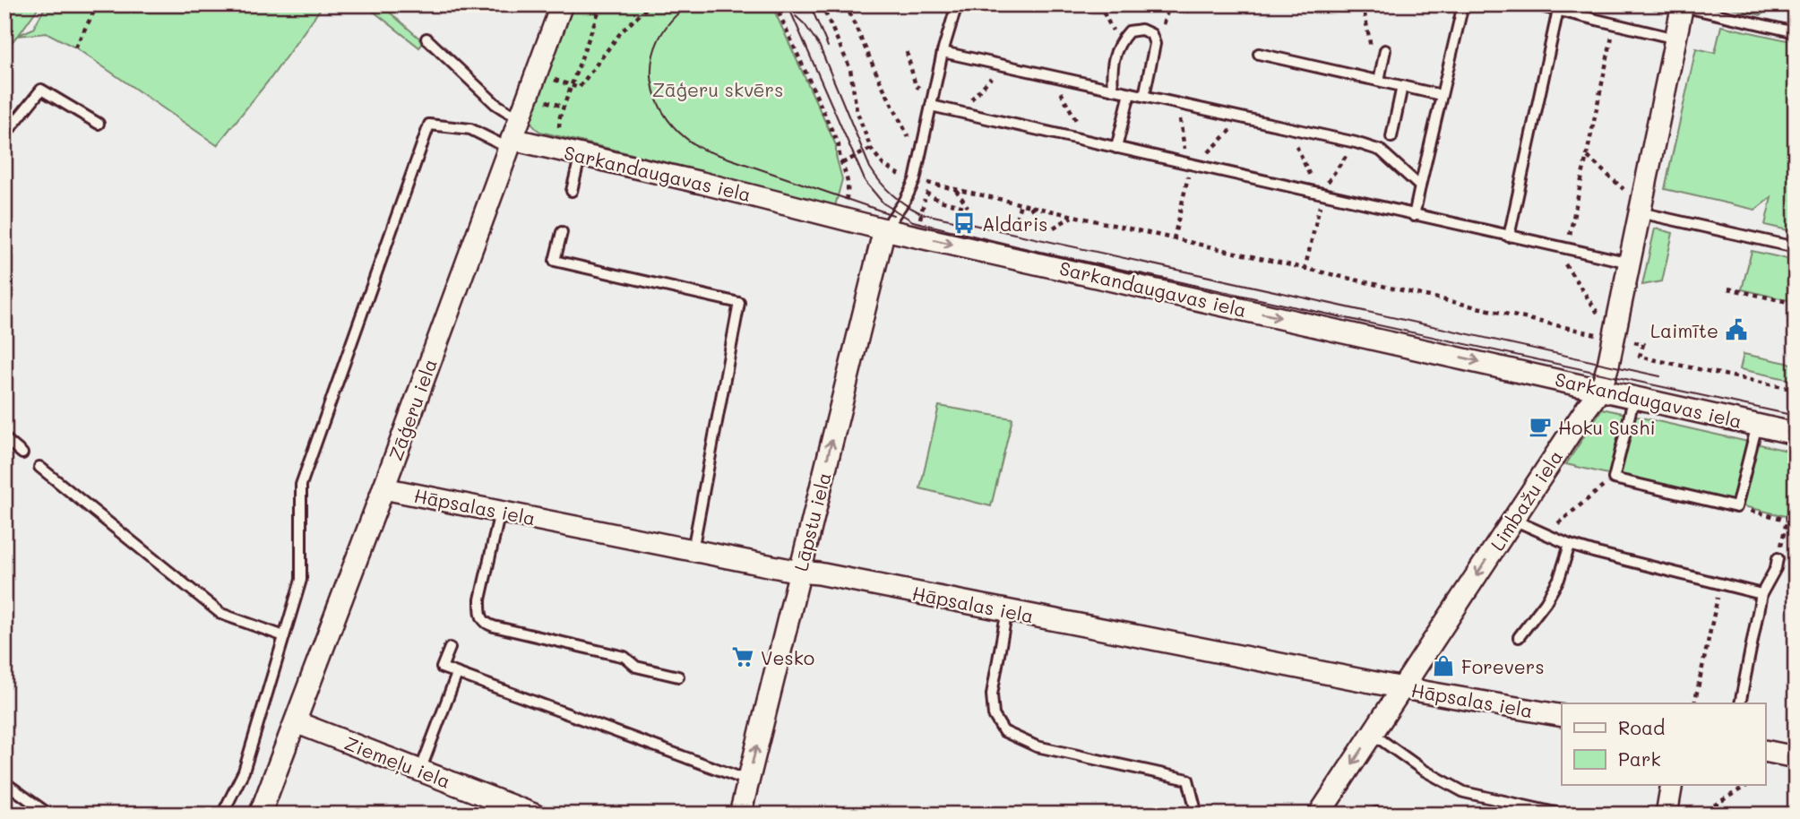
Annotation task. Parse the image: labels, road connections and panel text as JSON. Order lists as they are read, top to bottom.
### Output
{
  "streets": {
    "street": [
      "Sarkandaugavas iela",
      "Zāģeru iela",
      "Limbažu iela",
      "Hāpsalas iela",
      "Lāpstu iela",
      "Ziemeļu iela"
    ]
  },
  "crossings": [
    ["Sarkandaugavas iela", "Zāģeru iela"],
    ["Sarkandaugavas iela", "Limbažu iela"],
    ["Sarkandaugavas iela", "Lāpstu iela"],
    ["Zāģeru iela", "Hāpsalas iela"],
    ["Zāģeru iela", "Ziemeļu iela"],
    ["Limbažu iela", "Hāpsalas iela"],
    ["Hāpsalas iela", "Lāpstu iela"]
  ],
  "one_way": ["Sarkandaugavas iela", "Limbažu iela", "Lāpstu iela"],
  "parks": ["Zāģeru skvērs"],
  "places": {
    "bus stop": ["Aldaris"],
    "public building": ["Laimīte"],
    "cafe": ["Hoku Sushi"],
    "supermarket": ["Vesko"],
    "shop": ["Forevers"]
  },
  "legend": ["Road", "Park"]
}
